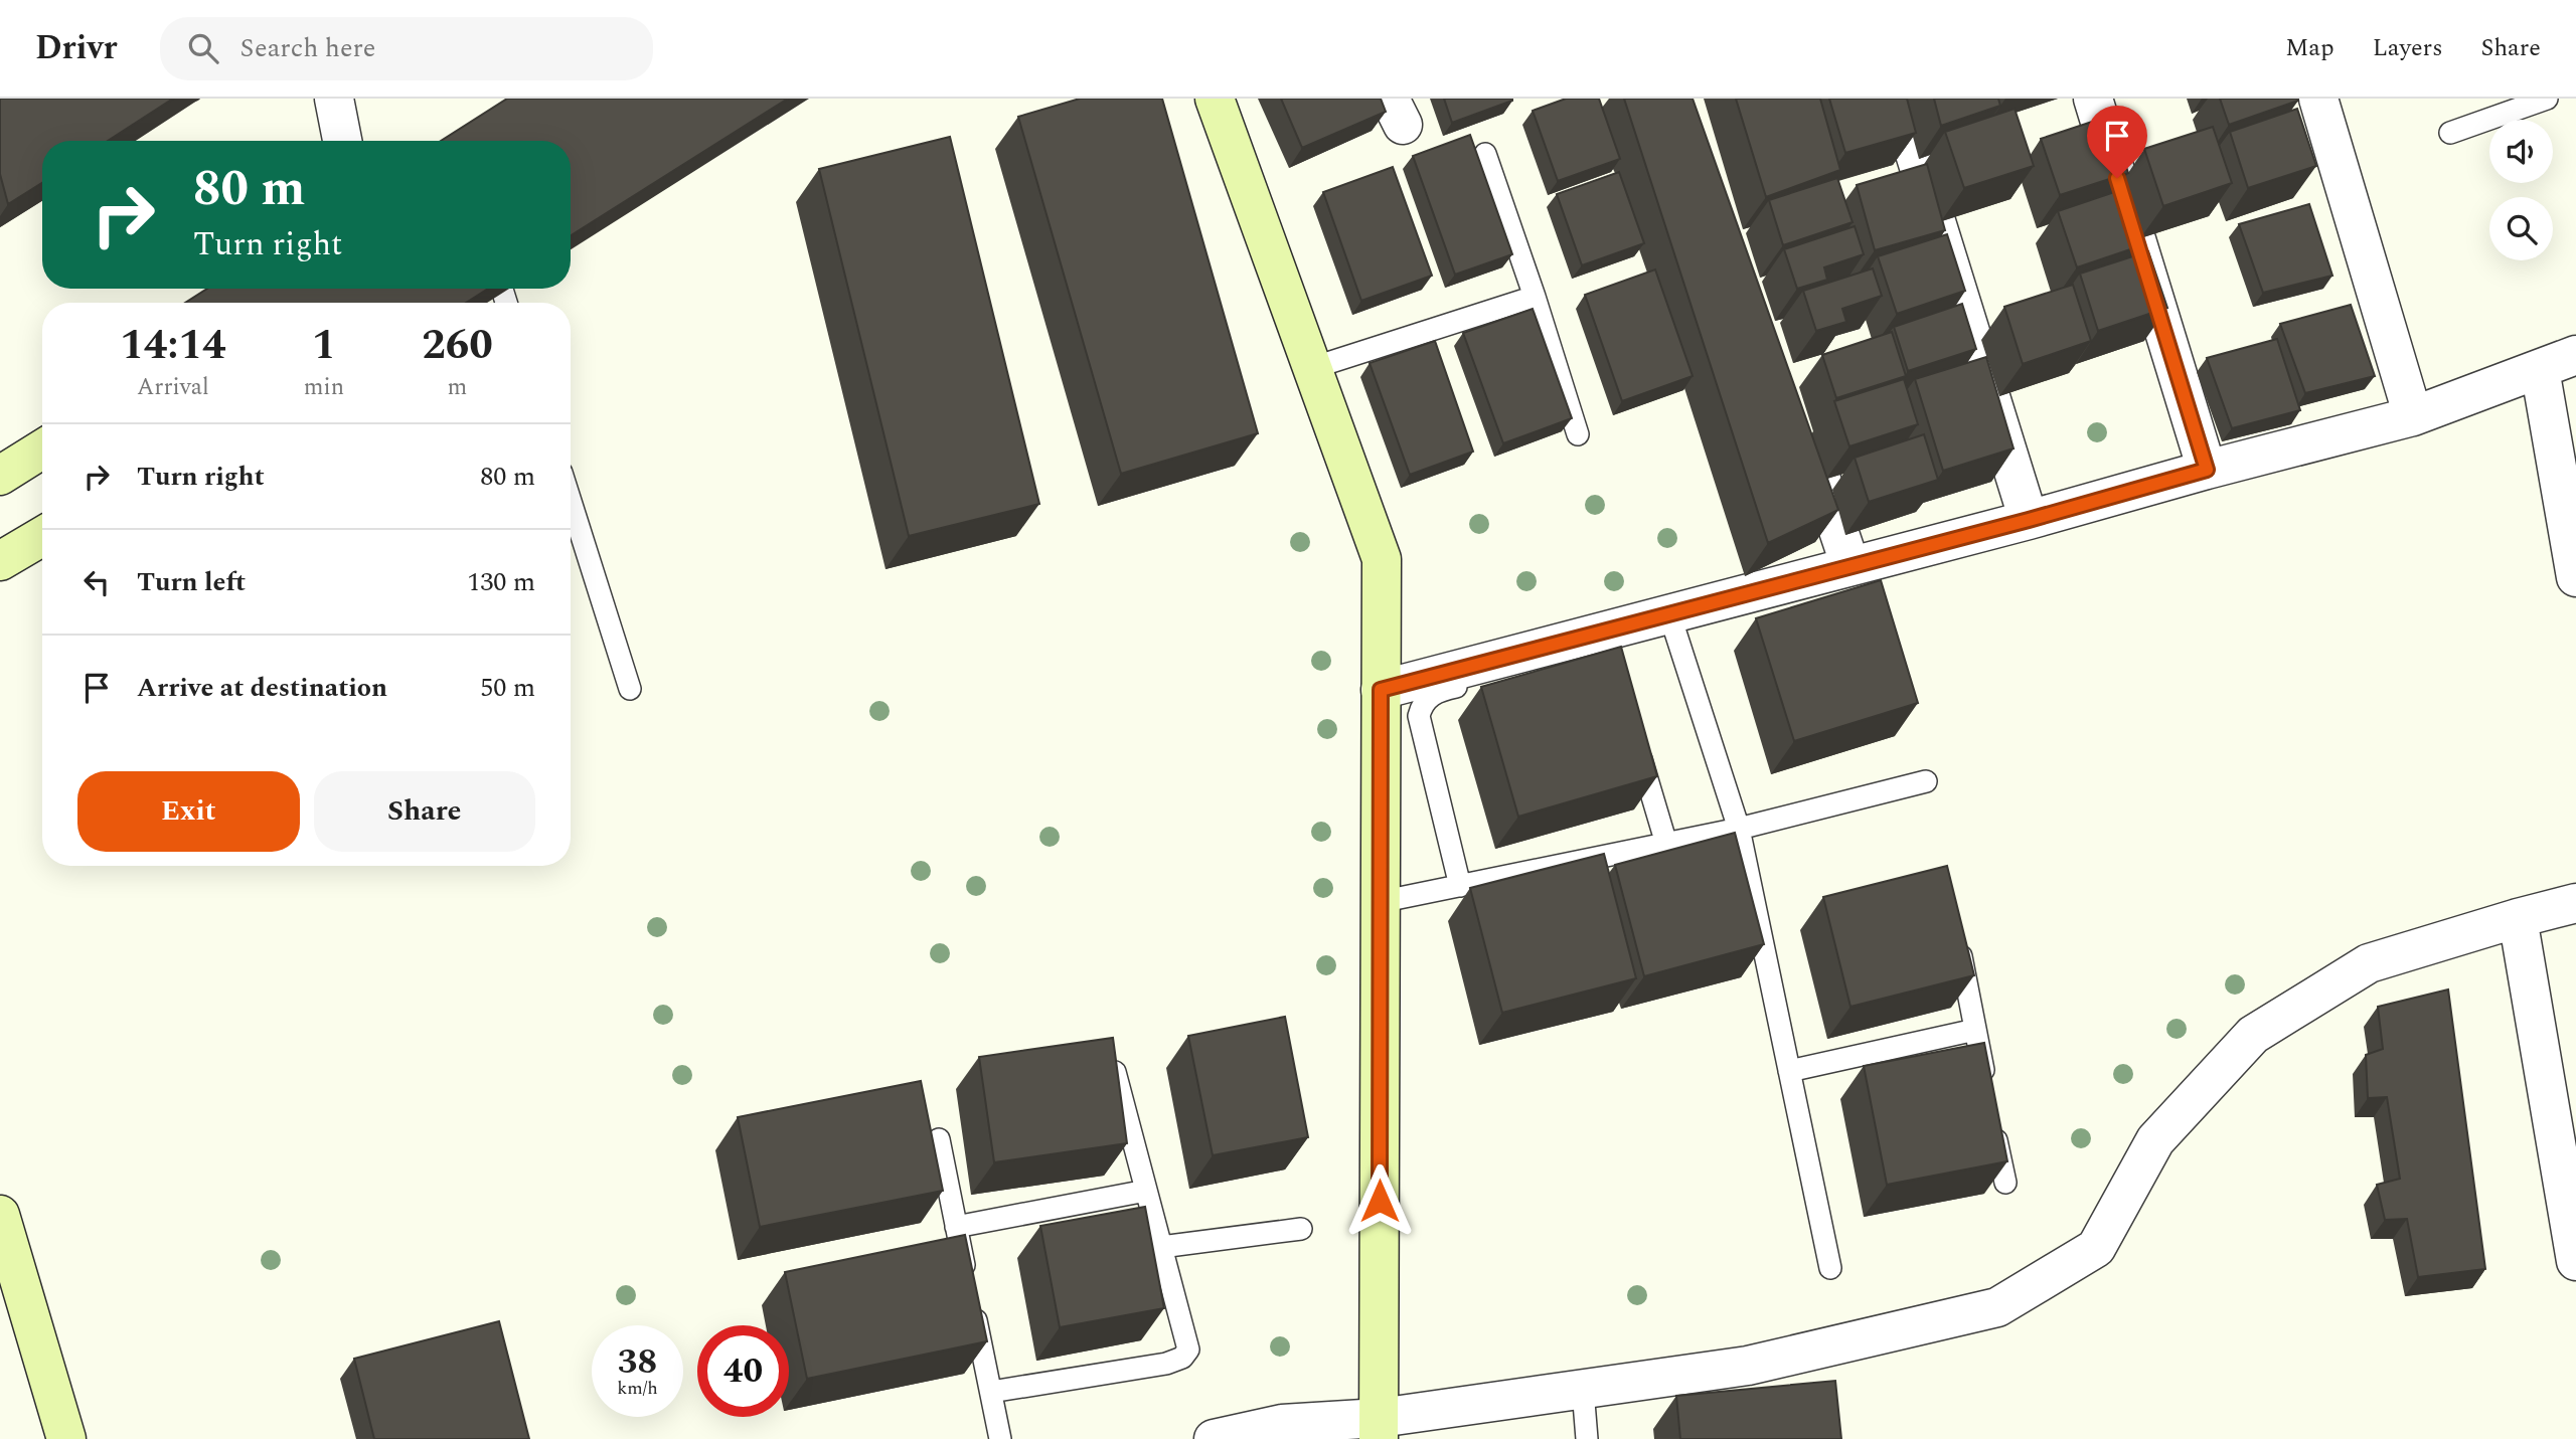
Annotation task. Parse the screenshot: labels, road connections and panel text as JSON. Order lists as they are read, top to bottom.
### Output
{
  "page": {
    "header": "Drivr",
    "search": "Search here",
    "nav": ["Map", "Layers", "Share"],
    "turn": ["80 m", "Turn right"],
    "eta": [
      "14:14",
      "Arrival",
      "1",
      "min",
      "260",
      "m"
    ],
    "list": [
      {
        "name": "Turn right",
        "value": "80 m"
      },
      {
        "name": "Turn left",
        "value": "130 m"
      },
      {
        "name": "Arrive at destination",
        "value": "50 m"
      }
    ],
    "buttons": ["Exit", "Share"],
    "speed": "38 km/h",
    "limit": "40"
  }
}
